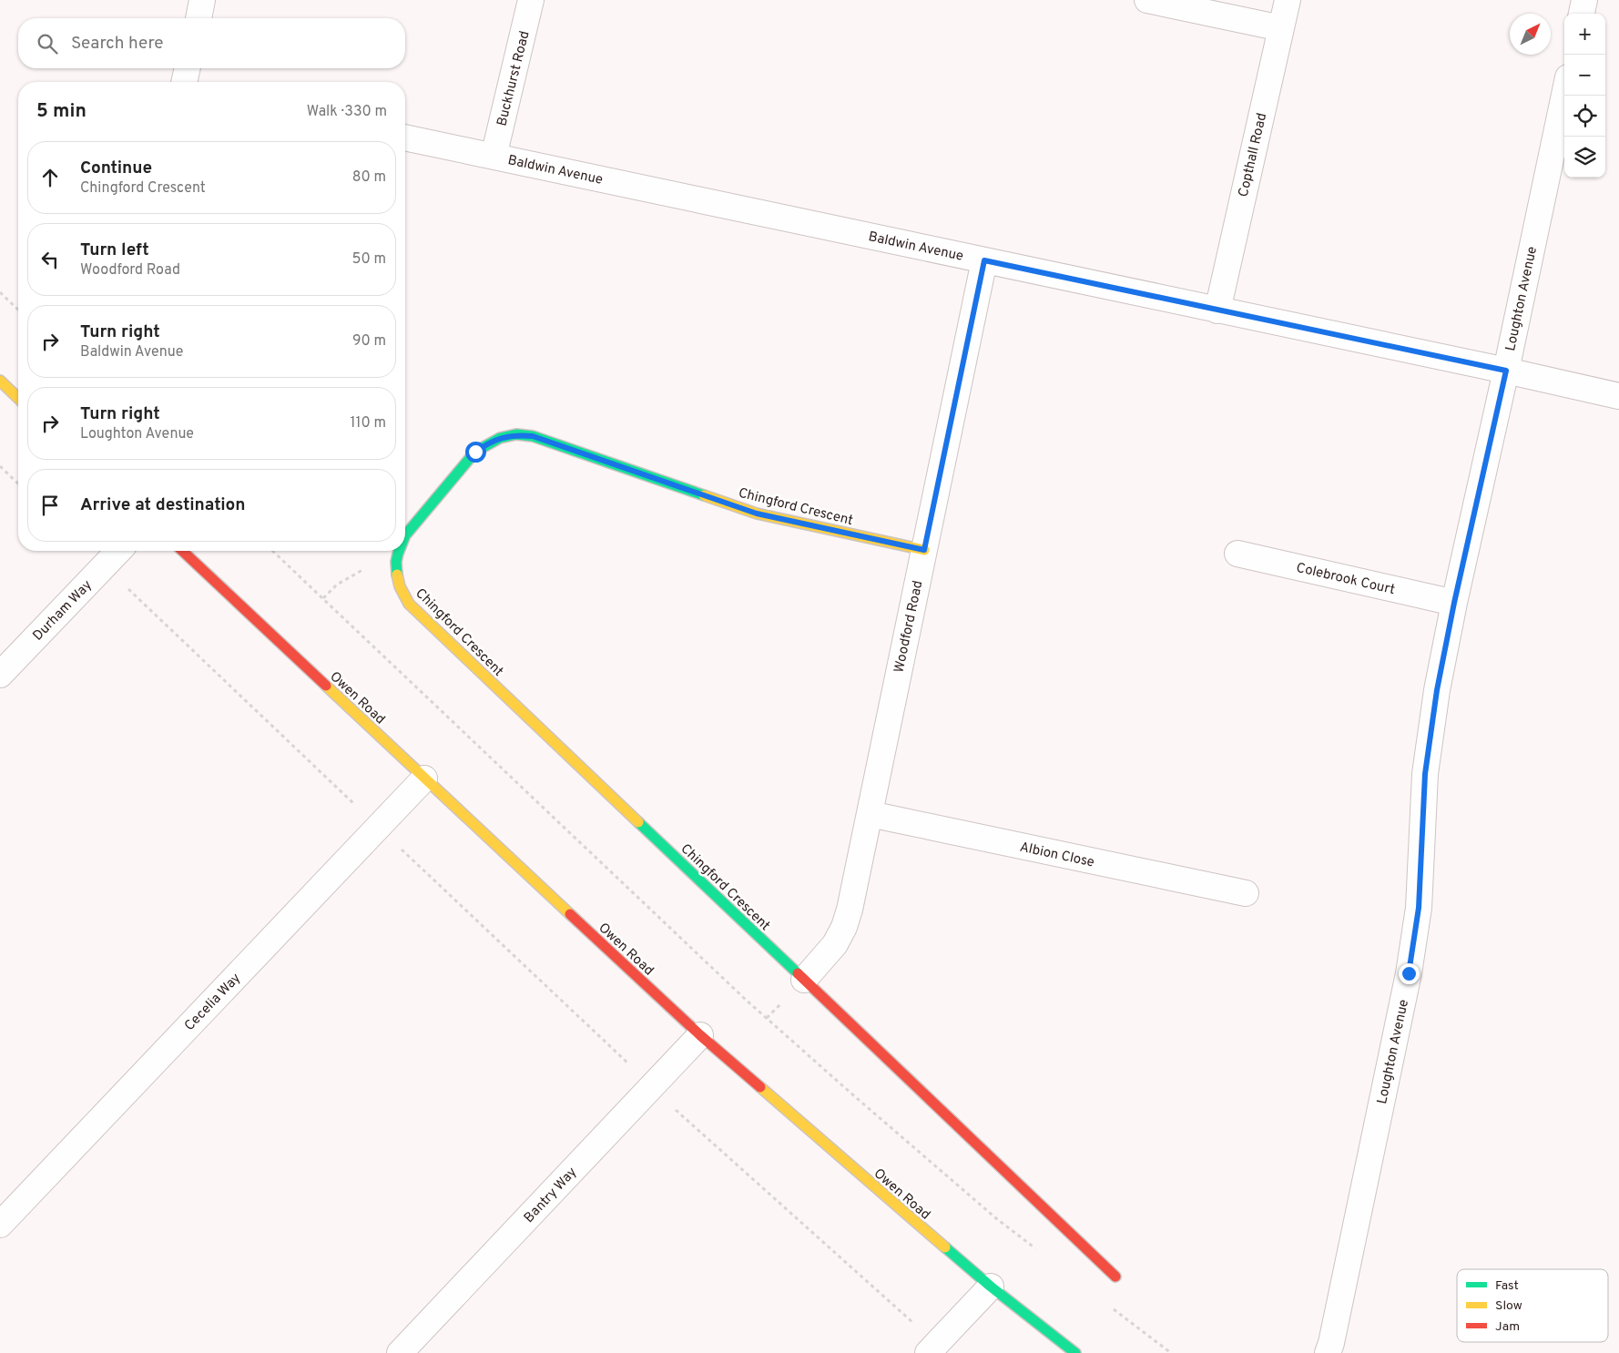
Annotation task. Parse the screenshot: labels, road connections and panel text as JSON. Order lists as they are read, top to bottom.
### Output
{
  "streets": {
    "street": [
      "Buckhurst Road",
      "Copthall Road",
      "Baldwin Avenue",
      "Loughton Avenue",
      "Chingford Crescent",
      "Colebrook Court",
      "Durham Way",
      "Woodford Road",
      "Owen Road",
      "Albion Close",
      "Cecelia Way",
      "Bantry Way"
    ]
  },
  "crossings": [
    ["Buckhurst Road", "Baldwin Avenue"],
    ["Copthall Road", "Baldwin Avenue"],
    ["Baldwin Avenue", "Loughton Avenue"],
    ["Baldwin Avenue", "Woodford Road"],
    ["Loughton Avenue", "Colebrook Court"],
    ["Chingford Crescent", "Woodford Road"],
    ["Woodford Road", "Albion Close"],
    ["Owen Road", "Cecelia Way"],
    ["Owen Road", "Bantry Way"]
  ],
  "legend": ["Fast", "Slow", "Jam"],
  "north": "top right",
  "page": {
    "map_buttons": ["+", "−"],
    "search": "Search here",
    "heading": ["5 min", "Walk · 330 m"],
    "list": [
      ["Continue", "Chingford Crescent", "80 m"],
      ["Turn left", "Woodford Road", "50 m"],
      ["Turn right", "Baldwin Avenue", "90 m"],
      ["Turn right", "Loughton Avenue", "110 m"],
      "Arrive at destination"
    ]
  }
}
